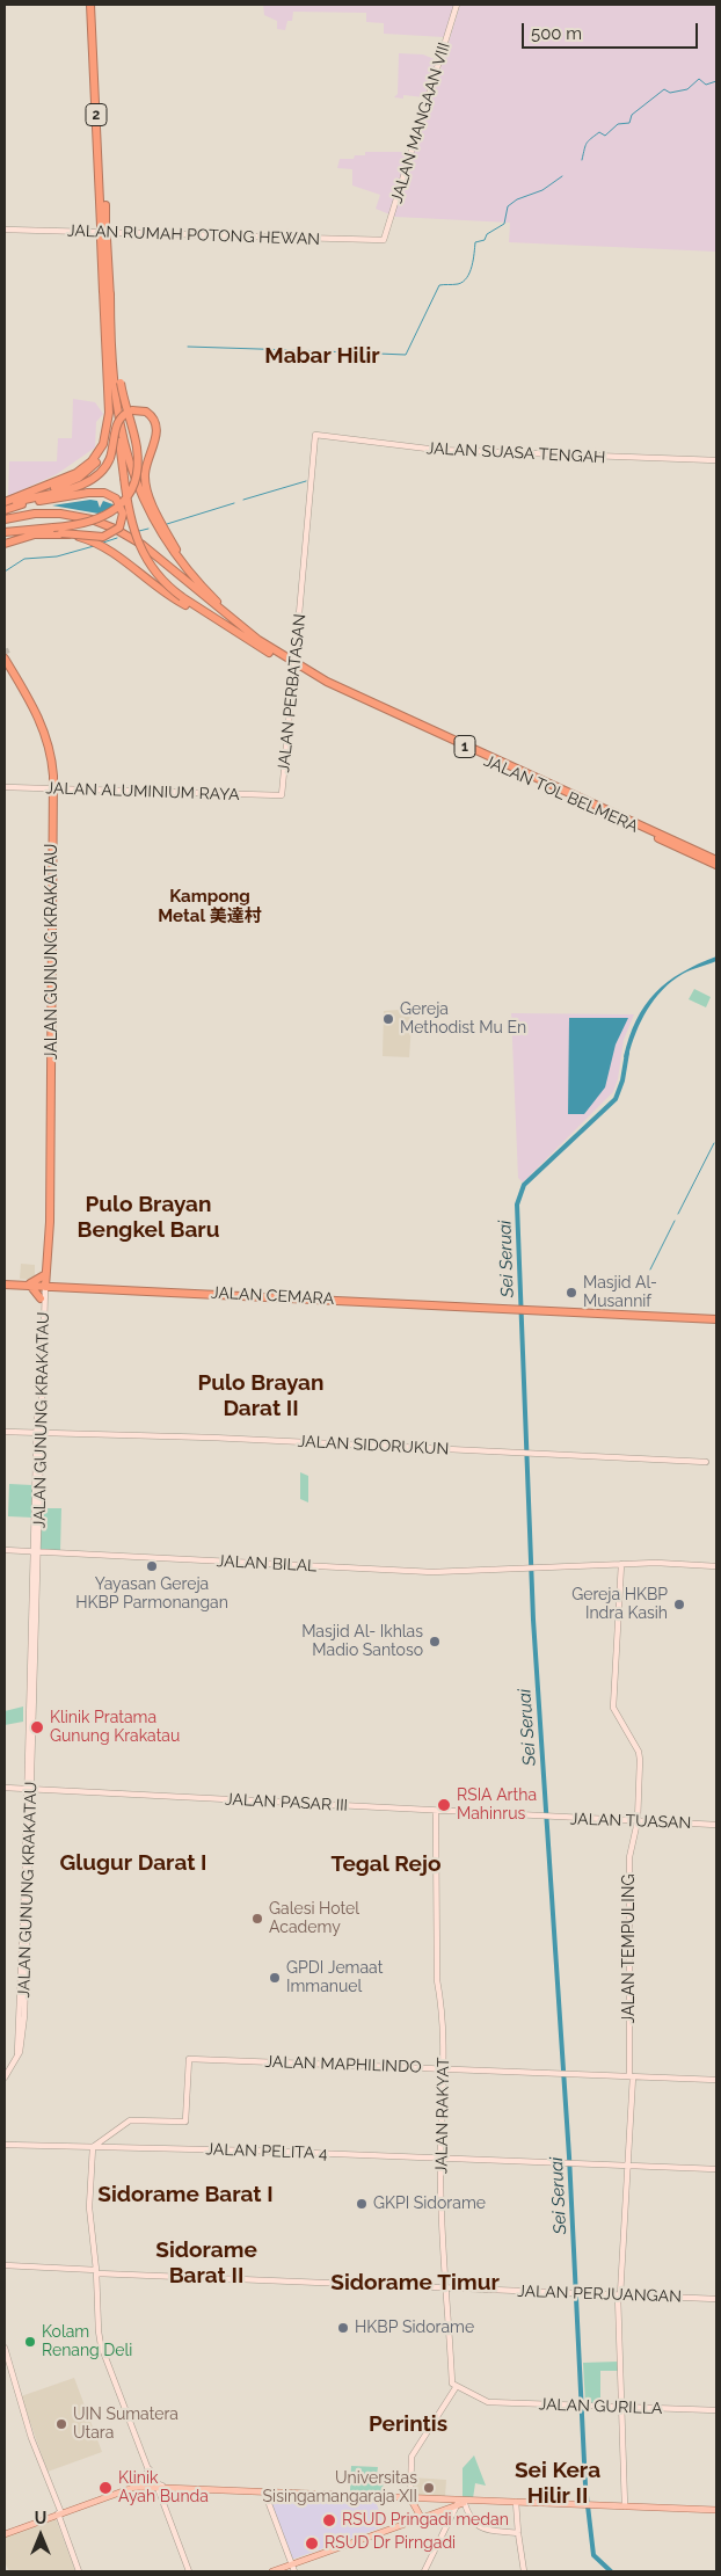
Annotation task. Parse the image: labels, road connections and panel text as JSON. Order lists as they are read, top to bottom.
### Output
{
  "streets": {
    "highway": [
      "2",
      "1",
      "JALAN TOL BELMERA",
      "JALAN GUNUNG KRAKATAU",
      "JALAN CEMARA"
    ],
    "street": [
      "JALAN MANGAAN VIII",
      "JALAN RUMAH POTONG HEWAN",
      "JALAN SUASA TENGAH",
      "JALAN PERBATASAN",
      "JALAN ALUMINIUM RAYA",
      "JALAN SIDORUKUN",
      "JALAN BILAL",
      "JALAN PASAR III",
      "JALAN TUASAN",
      "JALAN TEMPULING",
      "JALAN MAPHILINDO",
      "JALAN RAKYAT",
      "JALAN PELITA 4",
      "JALAN PERJUANGAN",
      "JALAN GURILLA"
    ]
  },
  "crossings": [
    ["2", "1"],
    ["JALAN MANGAAN VIII", "JALAN RUMAH POTONG HEWAN"],
    ["JALAN SUASA TENGAH", "JALAN PERBATASAN"],
    ["JALAN PERBATASAN", "JALAN ALUMINIUM RAYA"],
    ["1", "JALAN TOL BELMERA"],
    ["JALAN ALUMINIUM RAYA", "JALAN GUNUNG KRAKATAU"],
    ["JALAN GUNUNG KRAKATAU", "JALAN SIDORUKUN"],
    ["JALAN GUNUNG KRAKATAU", "JALAN BILAL"],
    ["JALAN GUNUNG KRAKATAU", "JALAN PASAR III"],
    ["JALAN BILAL", "JALAN TEMPULING"],
    ["JALAN PASAR III", "JALAN TUASAN"],
    ["JALAN PASAR III", "JALAN RAKYAT"],
    ["JALAN TUASAN", "JALAN TEMPULING"],
    ["JALAN TEMPULING", "JALAN MAPHILINDO"],
    ["JALAN TEMPULING", "JALAN PELITA 4"],
    ["JALAN TEMPULING", "JALAN PERJUANGAN"],
    ["JALAN TEMPULING", "JALAN GURILLA"],
    ["JALAN MAPHILINDO", "JALAN RAKYAT"],
    ["JALAN MAPHILINDO", "JALAN PELITA 4"],
    ["JALAN RAKYAT", "JALAN PELITA 4"],
    ["JALAN RAKYAT", "JALAN PERJUANGAN"],
    ["JALAN RAKYAT", "JALAN GURILLA"]
  ],
  "districts": [
    "Mabar Hilir",
    "Kampong Metal 美達村",
    "Pulo Brayan Bengkel Baru",
    "Pulo Brayan Darat II",
    "Glugur Darat I",
    "Tegal Rejo",
    "Sidorame Barat I",
    "Sidorame Barat II",
    "Sidorame Timur",
    "Perintis",
    "Sei Kera Hilir II"
  ],
  "water": ["Sei Seruai"],
  "places": [
    "Gereja Methodist Mu En",
    "Masjid Al- Musannif",
    "Yayasan Gereja HKBP Parmonangan",
    "Gereja HKBP Indra Kasih",
    "Masjid Al- Ikhlas Madio Santoso",
    "Klinik Pratama Gunung Krakatau",
    "RSIA Artha Mahinrus",
    "Galesi Hotel Academy",
    "GPDI Jemaat Immanuel",
    "GKPI Sidorame",
    "HKBP Sidorame",
    "Kolam Renang Deli",
    "UIN Sumatera Utara",
    "Klinik Ayah Bunda",
    "Universitas Sisingamangaraja XII",
    "RSUD Pringadi medan",
    "RSUD Dr Pirngadi"
  ],
  "scale_bar": "500 m",
  "north": "top"
}
